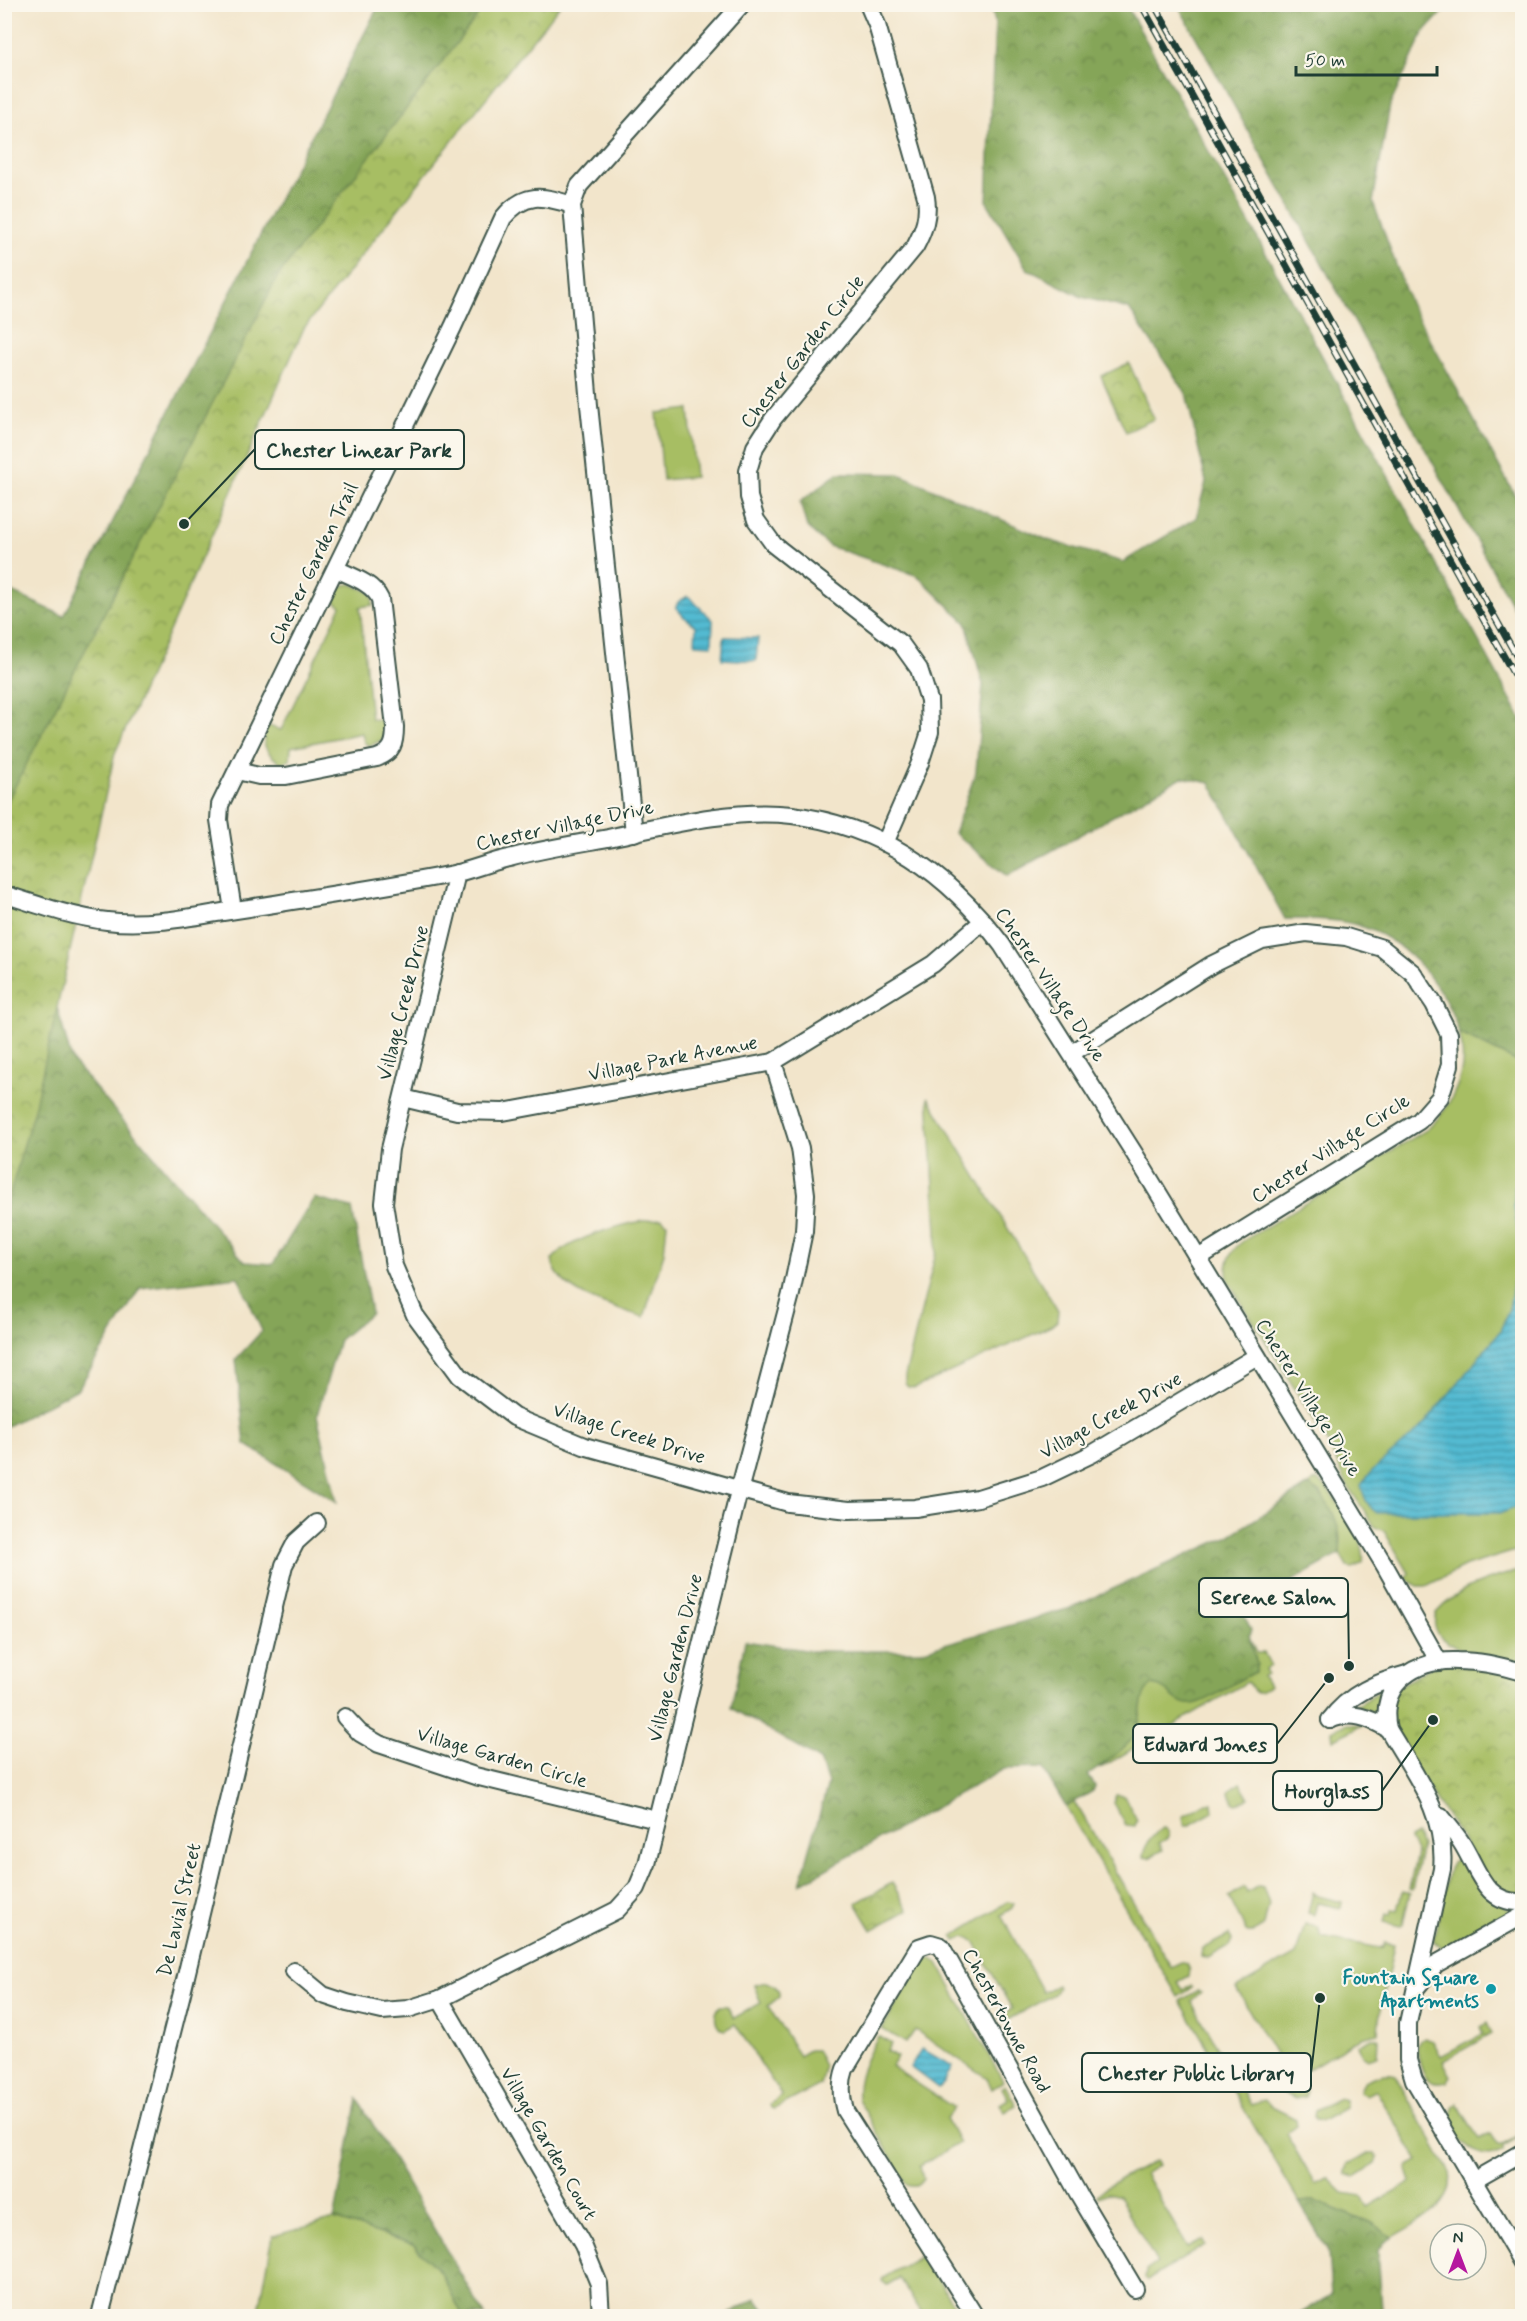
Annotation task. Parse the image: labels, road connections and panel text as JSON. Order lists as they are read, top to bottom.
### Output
{
  "streets": {
    "street": [
      "Chester Garden Circle",
      "Chester Garden Trail",
      "Chester Village Drive",
      "Village Creek Drive",
      "Village Park Avenue",
      "Chester Village Circle",
      "Village Garden Drive",
      "Village Garden Circle",
      "De Lavial Street",
      "Chestertowne Road",
      "Village Garden Court"
    ]
  },
  "crossings": [
    ["Chester Garden Circle", "Chester Village Drive"],
    ["Chester Garden Trail", "Chester Village Drive"],
    ["Chester Village Drive", "Village Creek Drive"],
    ["Chester Village Drive", "Village Park Avenue"],
    ["Chester Village Drive", "Chester Village Circle"],
    ["Village Creek Drive", "Village Park Avenue"],
    ["Village Creek Drive", "Village Garden Drive"],
    ["Village Park Avenue", "Village Garden Drive"],
    ["Village Garden Drive", "Village Garden Circle"],
    ["Village Garden Drive", "Village Garden Court"]
  ],
  "places": [
    "Chester Linear Park",
    "Serene Salon",
    "Edward Jones",
    "Hourglass",
    "Fountain Square Apartments",
    "Chester Public Library"
  ],
  "scale_bar": "50 m",
  "north": "top"
}
